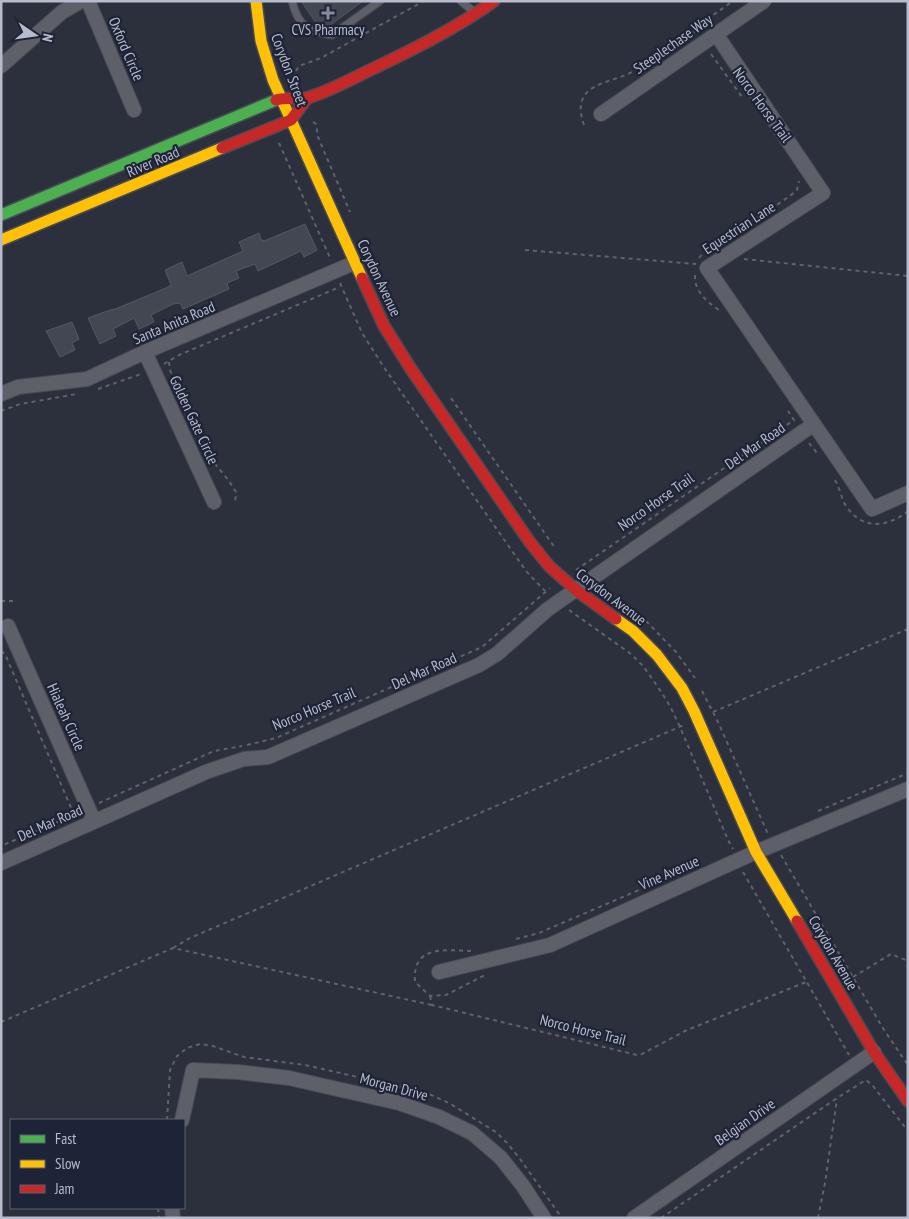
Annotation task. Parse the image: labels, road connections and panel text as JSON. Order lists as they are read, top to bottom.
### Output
{
  "streets": {
    "main road": ["Corydon Street", "River Road", "Corydon Avenue"],
    "street": [
      "Steeplechase Way",
      "Oxford Circle",
      "Equestrian Lane",
      "Santa Anita Road",
      "Golden Gate Circle",
      "Del Mar Road",
      "Hialeah Circle",
      "Vine Avenue",
      "Morgan Drive",
      "Belgian Drive"
    ],
    "path": ["Norco Horse Trail"]
  },
  "crossings": [
    ["Steeplechase Way", "Norco Horse Trail"],
    ["Steeplechase Way", "Equestrian Lane"],
    ["Corydon Street", "River Road"],
    ["Corydon Street", "Corydon Avenue"],
    ["Norco Horse Trail", "Corydon Avenue"],
    ["Norco Horse Trail", "Hialeah Circle"],
    ["River Road", "Corydon Avenue"],
    ["Equestrian Lane", "Del Mar Road"],
    ["Corydon Avenue", "Santa Anita Road"],
    ["Corydon Avenue", "Del Mar Road"],
    ["Corydon Avenue", "Vine Avenue"],
    ["Corydon Avenue", "Belgian Drive"],
    ["Santa Anita Road", "Golden Gate Circle"],
    ["Del Mar Road", "Hialeah Circle"]
  ],
  "places": {
    "health": ["CVS Pharmacy"]
  },
  "legend": ["Fast", "Slow", "Jam"],
  "north": "right"
}
